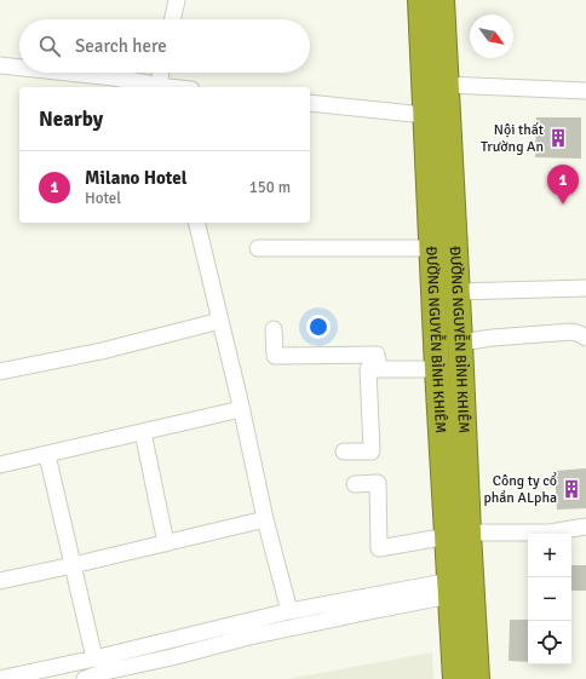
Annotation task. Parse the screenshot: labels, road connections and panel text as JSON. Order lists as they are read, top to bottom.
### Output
{
  "streets": {
    "highway": ["ĐƯỜNG NGUYỄN BÌNH KHIÊM", "ĐƯỜNG NGUYỄN BỈNH KHIÊM"]
  },
  "crossings": [
    ["ĐƯỜNG NGUYỄN BÌNH KHIÊM", "ĐƯỜNG NGUYỄN BỈNH KHIÊM"]
  ],
  "places": {
    "building": ["Nội thất Trường An", "Công ty cổ phần ALpha"]
  },
  "north": "bottom right",
  "page": {
    "search": "Search here",
    "heading": "Nearby",
    "list": [
      {
        "mark": "1",
        "name": "Milano Hotel",
        "note": "Hotel",
        "value": "150 m"
      }
    ],
    "pins": "1",
    "map_buttons": ["+", "−"]
  }
}
